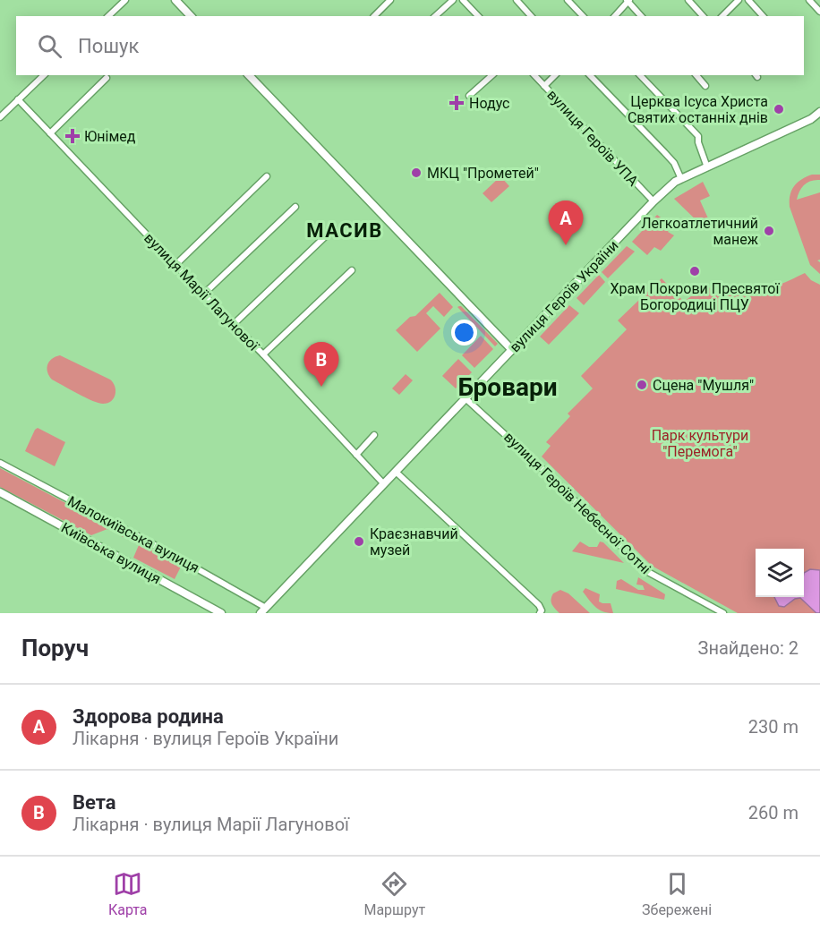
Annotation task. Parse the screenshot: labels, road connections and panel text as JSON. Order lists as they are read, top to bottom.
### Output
{
  "streets": {
    "main road": ["вулиця Героїв України", "Київська вулиця"],
    "street": [
      "вулиця Героїв УПА",
      "вулиця Марії Лагунової",
      "вулиця Героїв Небесної Сотні",
      "Малокиївська вулиця"
    ]
  },
  "crossings": [
    ["вулиця Героїв УПА", "вулиця Героїв України"],
    ["вулиця Марії Лагунової", "вулиця Героїв України"],
    ["вулиця Героїв України", "вулиця Героїв Небесної Сотні"],
    ["вулиця Героїв України", "Малокиївська вулиця"]
  ],
  "districts": ["МАСИВ", "Бровари"],
  "parks": ["Парк культури \"Перемога\""],
  "places": {
    "health": ["Нодус", "Юнімед"],
    "other": [
      "Церква Ісуса Христа Святих останніх днів",
      "МКЦ \"Прометей\"",
      "Легкоатлетичний манеж",
      "Храм Покрови Пресвятої Богородиці ПЦУ",
      "Сцена \"Мушля\"",
      "Краєзнавчий музей"
    ]
  },
  "page": {
    "search": "Пошук",
    "pins": ["A", "B"],
    "heading": ["Поруч", "Знайдено: 2"],
    "list": [
      {
        "mark": "A",
        "name": "Здорова родина",
        "note": "Лікарня · вулиця Героїв України",
        "value": "230 m"
      },
      {
        "mark": "B",
        "name": "Вета",
        "note": "Лікарня · вулиця Марії Лагунової",
        "value": "260 m"
      }
    ],
    "nav": ["Карта", "Маршрут", "Збережені"]
  }
}
